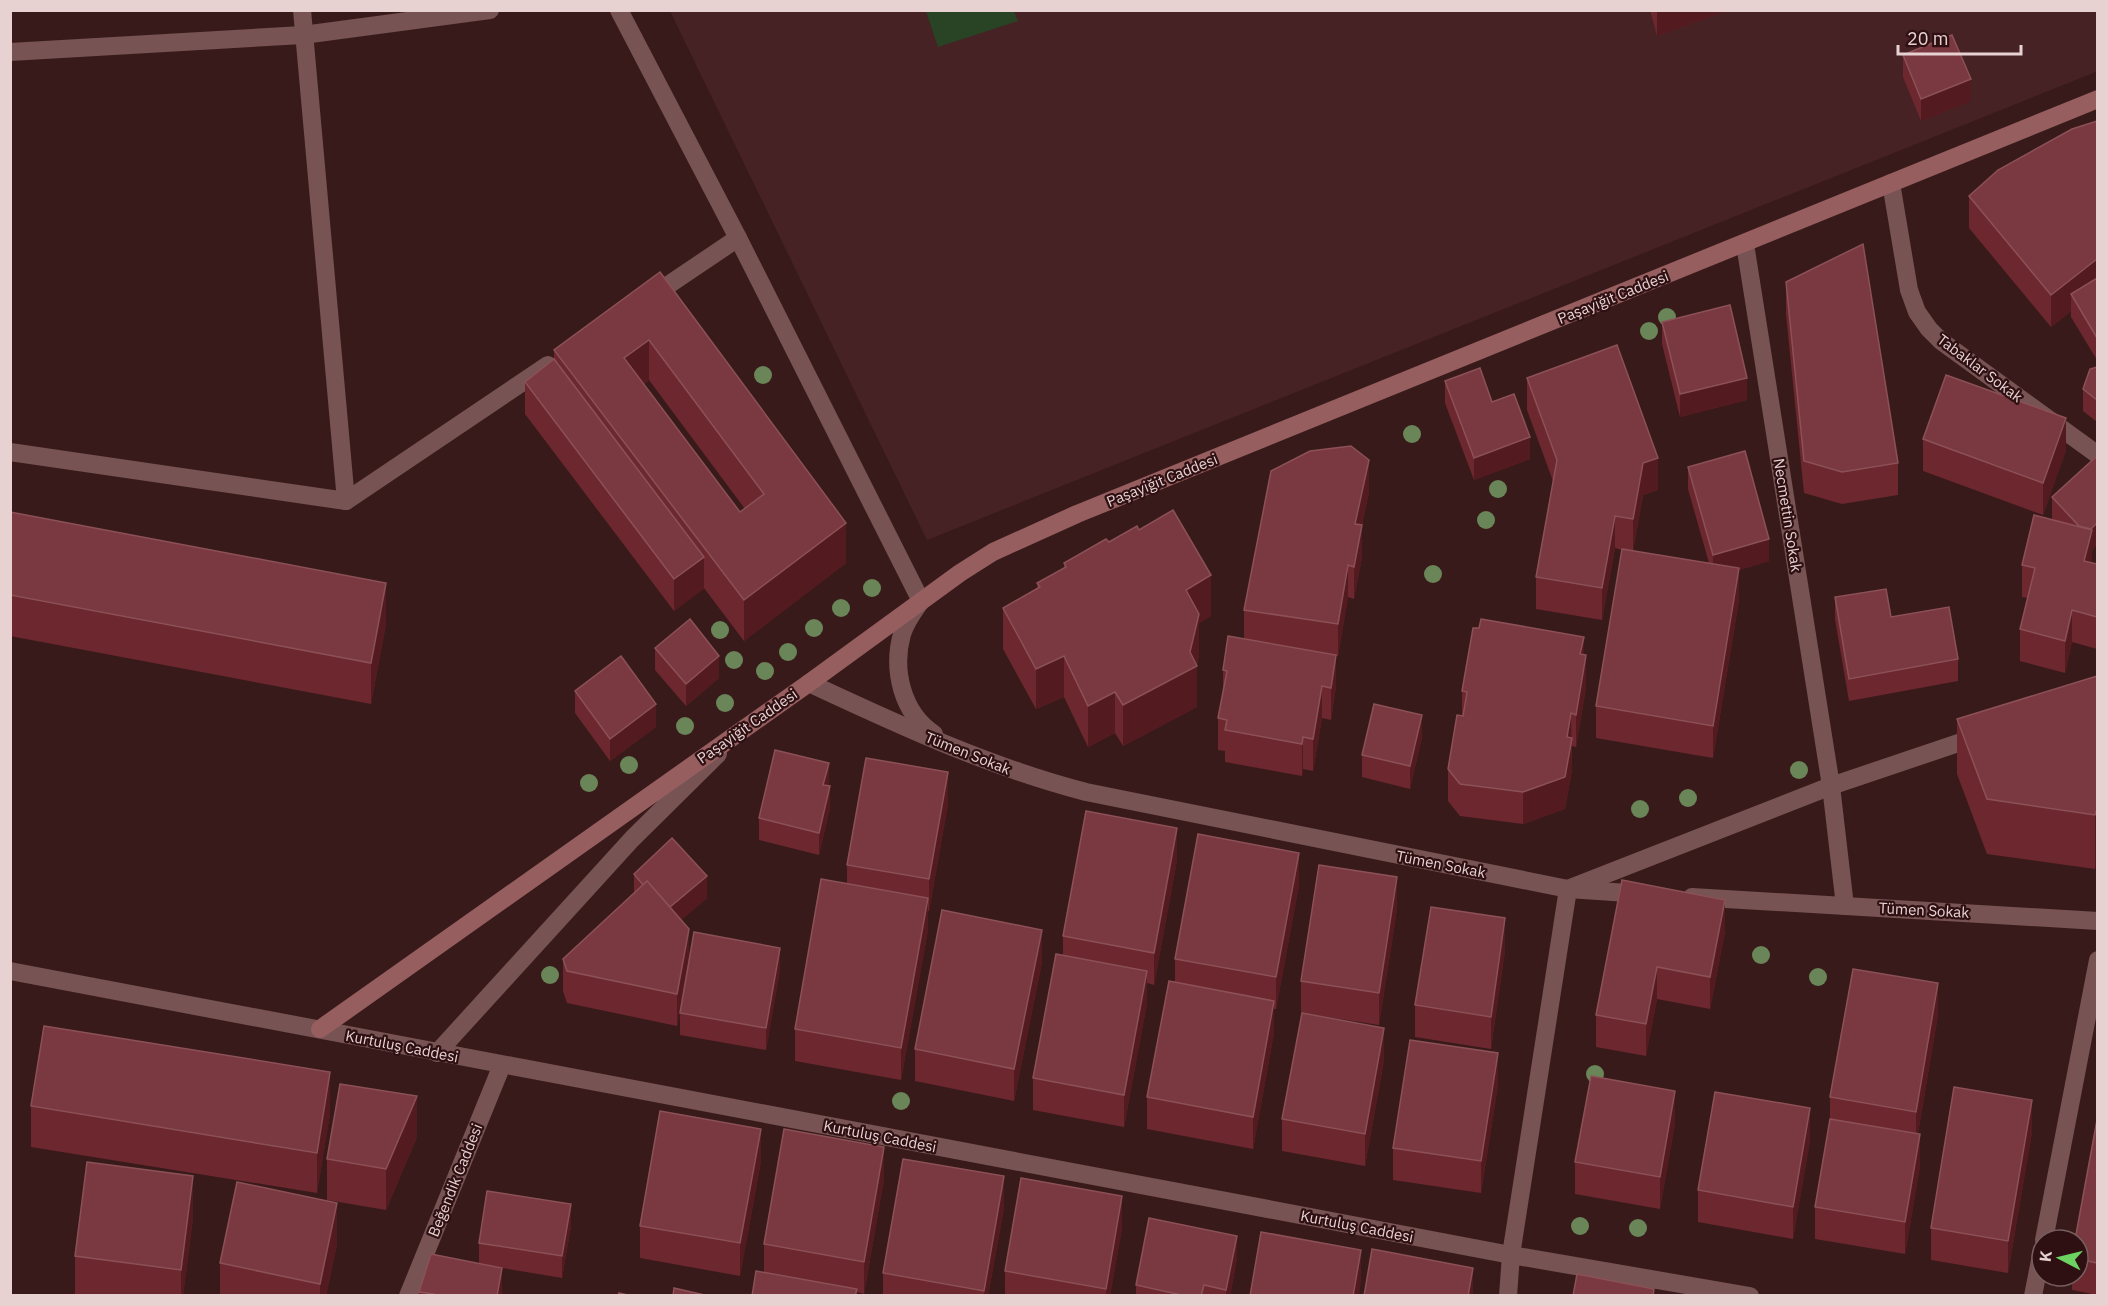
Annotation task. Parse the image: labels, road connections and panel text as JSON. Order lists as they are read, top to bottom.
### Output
{
  "streets": {
    "main road": ["Paşayiğit Caddesi"],
    "street": [
      "Tabaklar Sokak",
      "Necmettin Sokak",
      "Tümen Sokak",
      "Kurtuluş Caddesi",
      "Beğendik Caddesi"
    ]
  },
  "crossings": [
    ["Paşayiğit Caddesi", "Tabaklar Sokak"],
    ["Paşayiğit Caddesi", "Necmettin Sokak"],
    ["Paşayiğit Caddesi", "Tümen Sokak"],
    ["Paşayiğit Caddesi", "Kurtuluş Caddesi"],
    ["Necmettin Sokak", "Tümen Sokak"],
    ["Kurtuluş Caddesi", "Beğendik Caddesi"]
  ],
  "scale_bar": "20 m",
  "north": "left"
}
